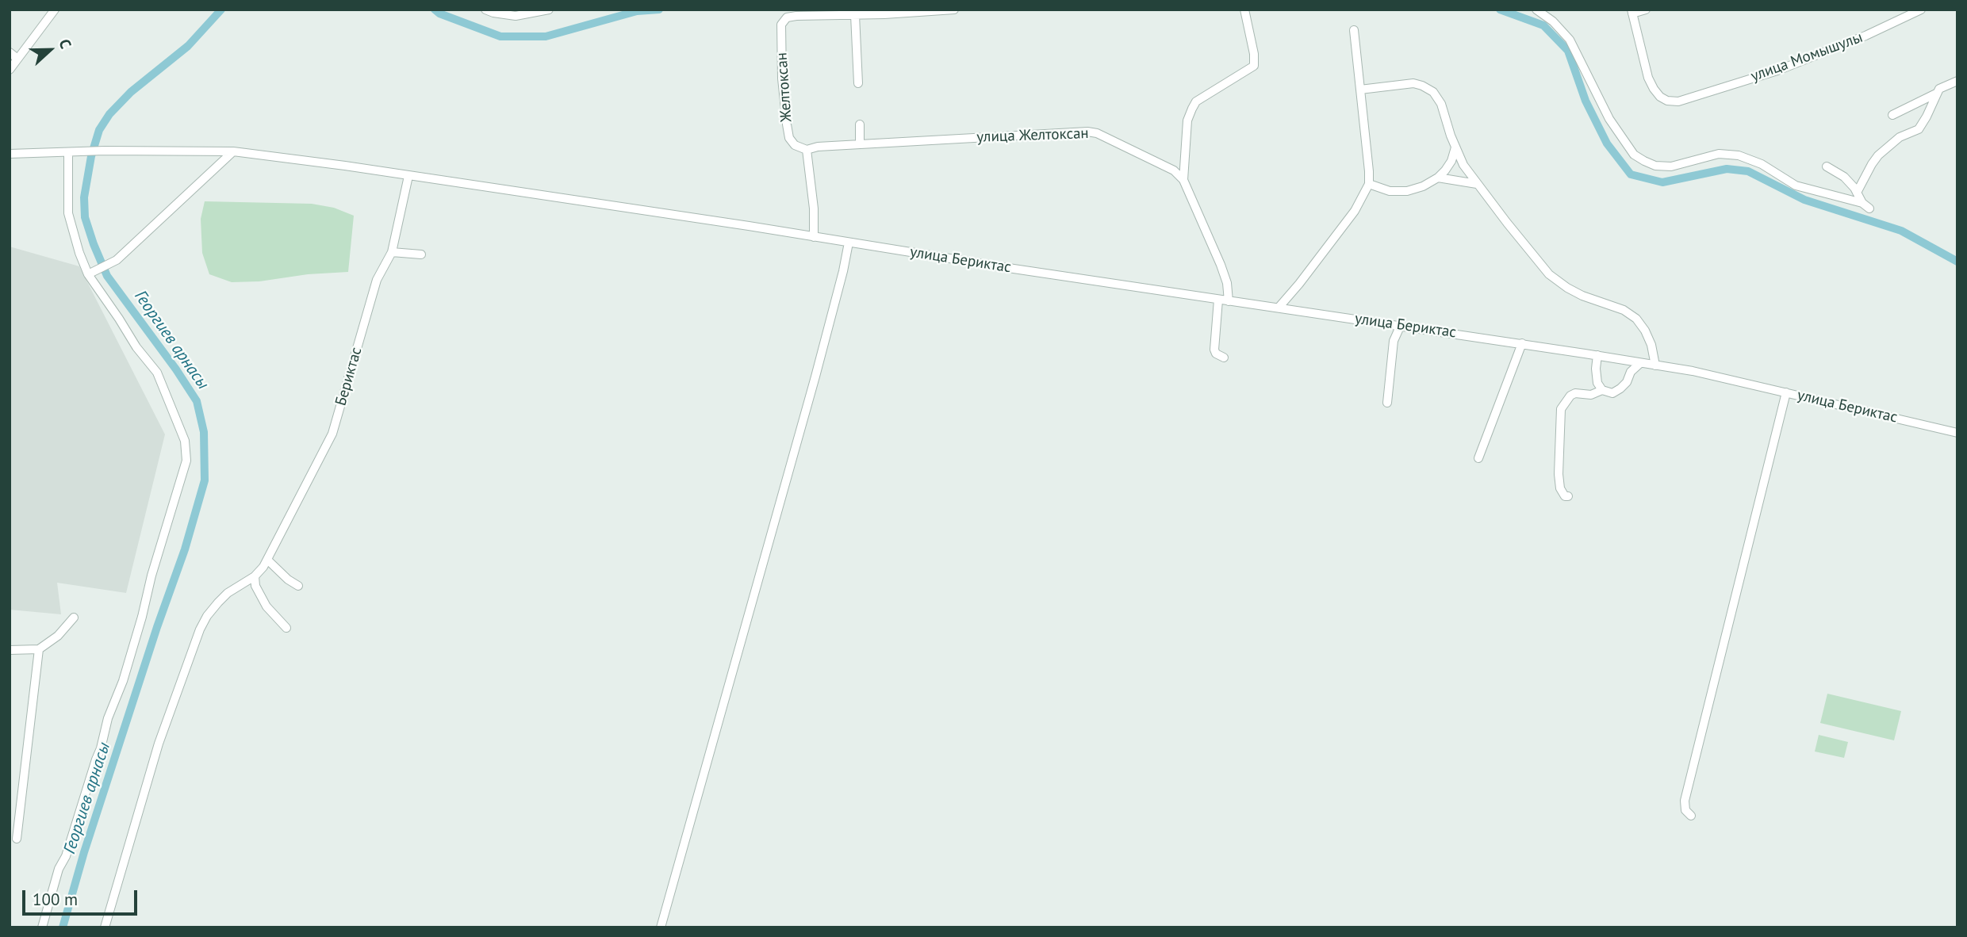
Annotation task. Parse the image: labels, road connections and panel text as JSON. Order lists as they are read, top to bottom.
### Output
{
  "streets": {
    "street": [
      "улица Момышулы",
      "Желтоксан",
      "улица Желтоксан",
      "улица Бериктас",
      "Бериктас"
    ]
  },
  "crossings": [
    ["Желтоксан", "улица Желтоксан"],
    ["улица Бериктас", "Бериктас"]
  ],
  "water": ["Георгиев арнасы"],
  "scale_bar": "100 m",
  "north": "right"
}
